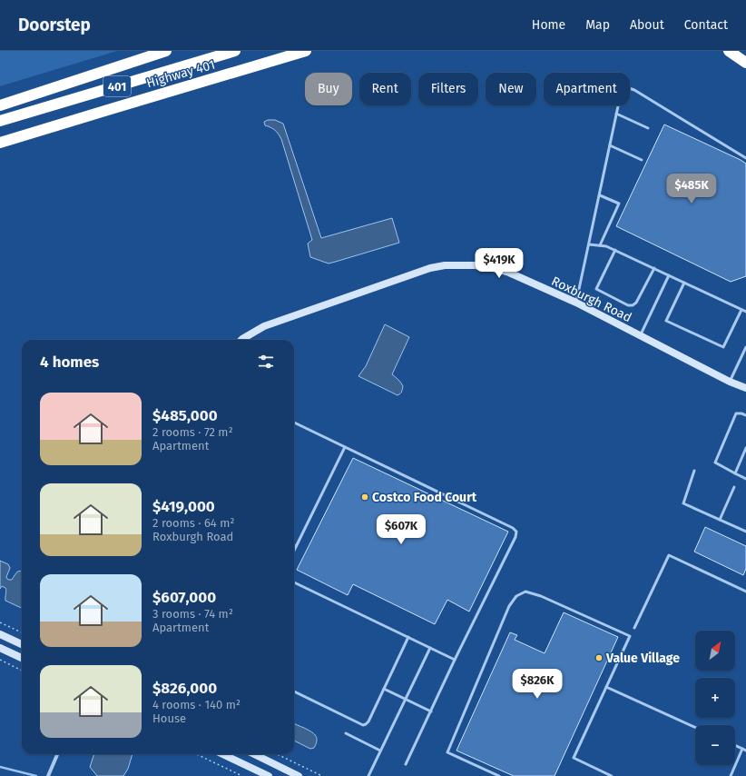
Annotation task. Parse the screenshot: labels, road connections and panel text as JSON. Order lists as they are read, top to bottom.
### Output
{
  "streets": {
    "highway": ["Highway 401", "401"],
    "street": ["Roxburgh Road"]
  },
  "places": ["Costco Food Court", "Value Village"],
  "north": "top right",
  "page": {
    "header": "Doorstep",
    "nav": [
      "Home",
      "Map",
      "About",
      "Contact"
    ],
    "chip": [
      "Buy",
      "Rent",
      "Filters",
      "New",
      "Apartment"
    ],
    "price": [
      "$485K",
      "$419K",
      "$607K",
      "$826K"
    ],
    "heading": "4 homes",
    "list": [
      {
        "name": "$485,000",
        "note": "2 rooms · 72 m² · Apartment"
      },
      {
        "name": "$419,000",
        "note": "2 rooms · 64 m² · Roxburgh Road"
      },
      {
        "name": "$607,000",
        "note": "3 rooms · 74 m² · Apartment"
      },
      {
        "name": "$826,000",
        "note": "4 rooms · 140 m² · House"
      }
    ],
    "map_buttons": ["+", "−"]
  }
}
